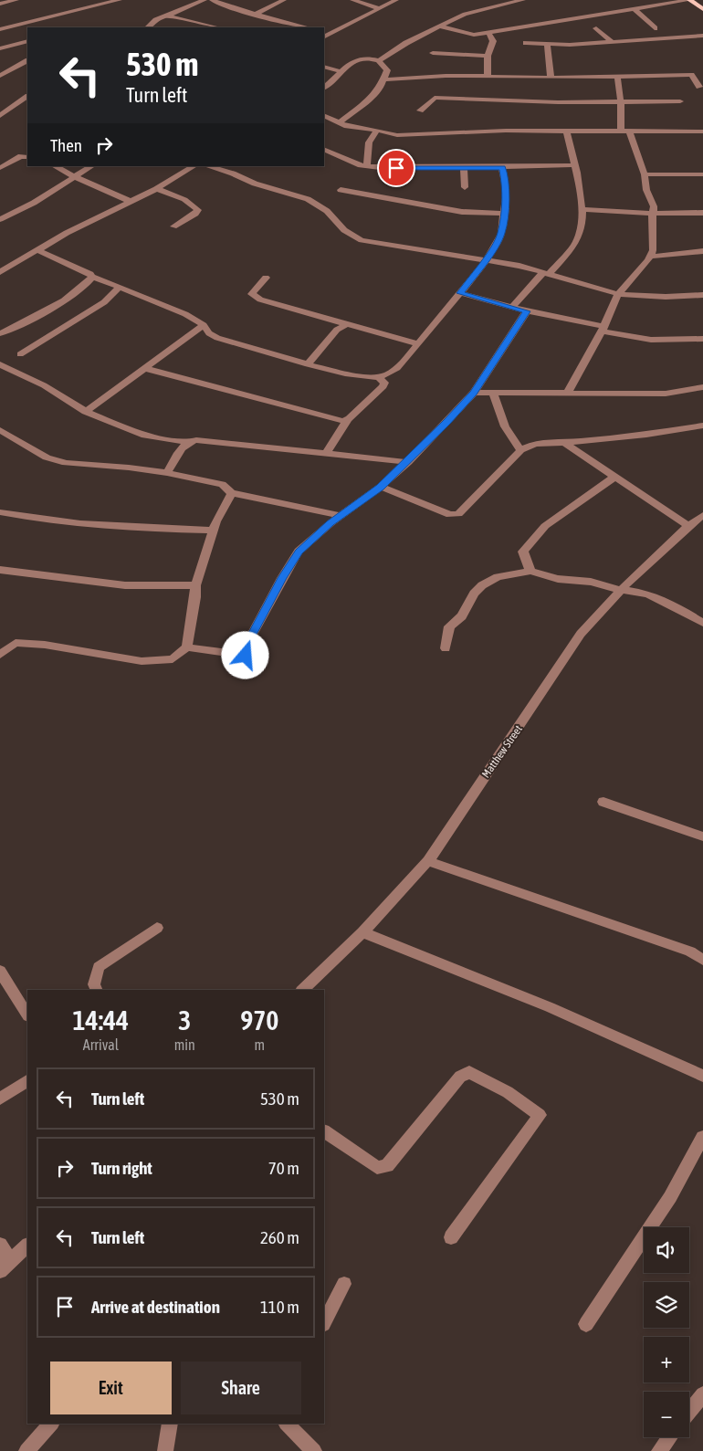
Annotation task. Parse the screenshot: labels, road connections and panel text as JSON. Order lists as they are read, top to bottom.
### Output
{
  "streets": {
    "street": ["Matthew Street"]
  },
  "page": {
    "turn": ["530 m", "Turn left"],
    "then": "Then",
    "eta": [
      "14:44",
      "Arrival",
      "3",
      "min",
      "970",
      "m"
    ],
    "list": [
      {
        "name": "Turn left",
        "value": "530 m"
      },
      {
        "name": "Turn right",
        "value": "70 m"
      },
      {
        "name": "Turn left",
        "value": "260 m"
      },
      {
        "name": "Arrive at destination",
        "value": "110 m"
      }
    ],
    "map_buttons": ["+", "−"],
    "buttons": ["Exit", "Share"]
  }
}
